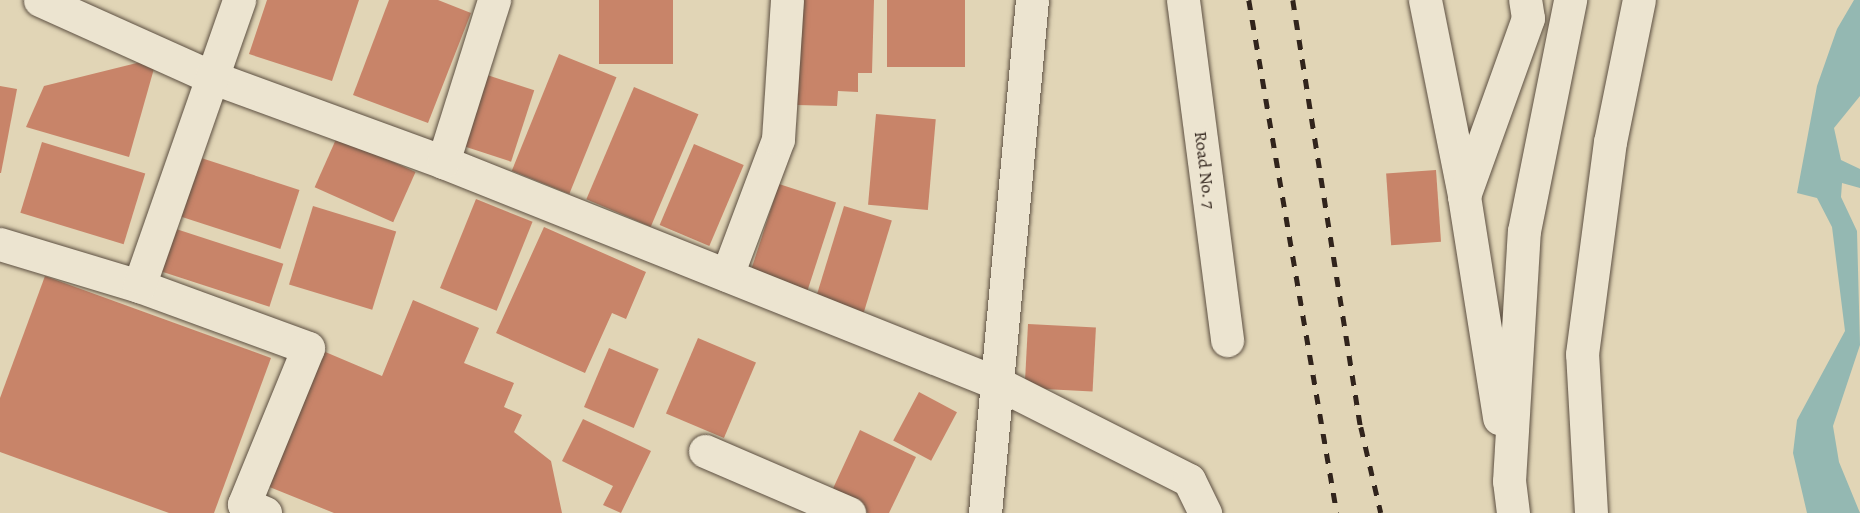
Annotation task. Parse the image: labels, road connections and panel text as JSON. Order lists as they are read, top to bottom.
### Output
{
  "streets": {
    "street": ["Road No. 7"]
  }
}
